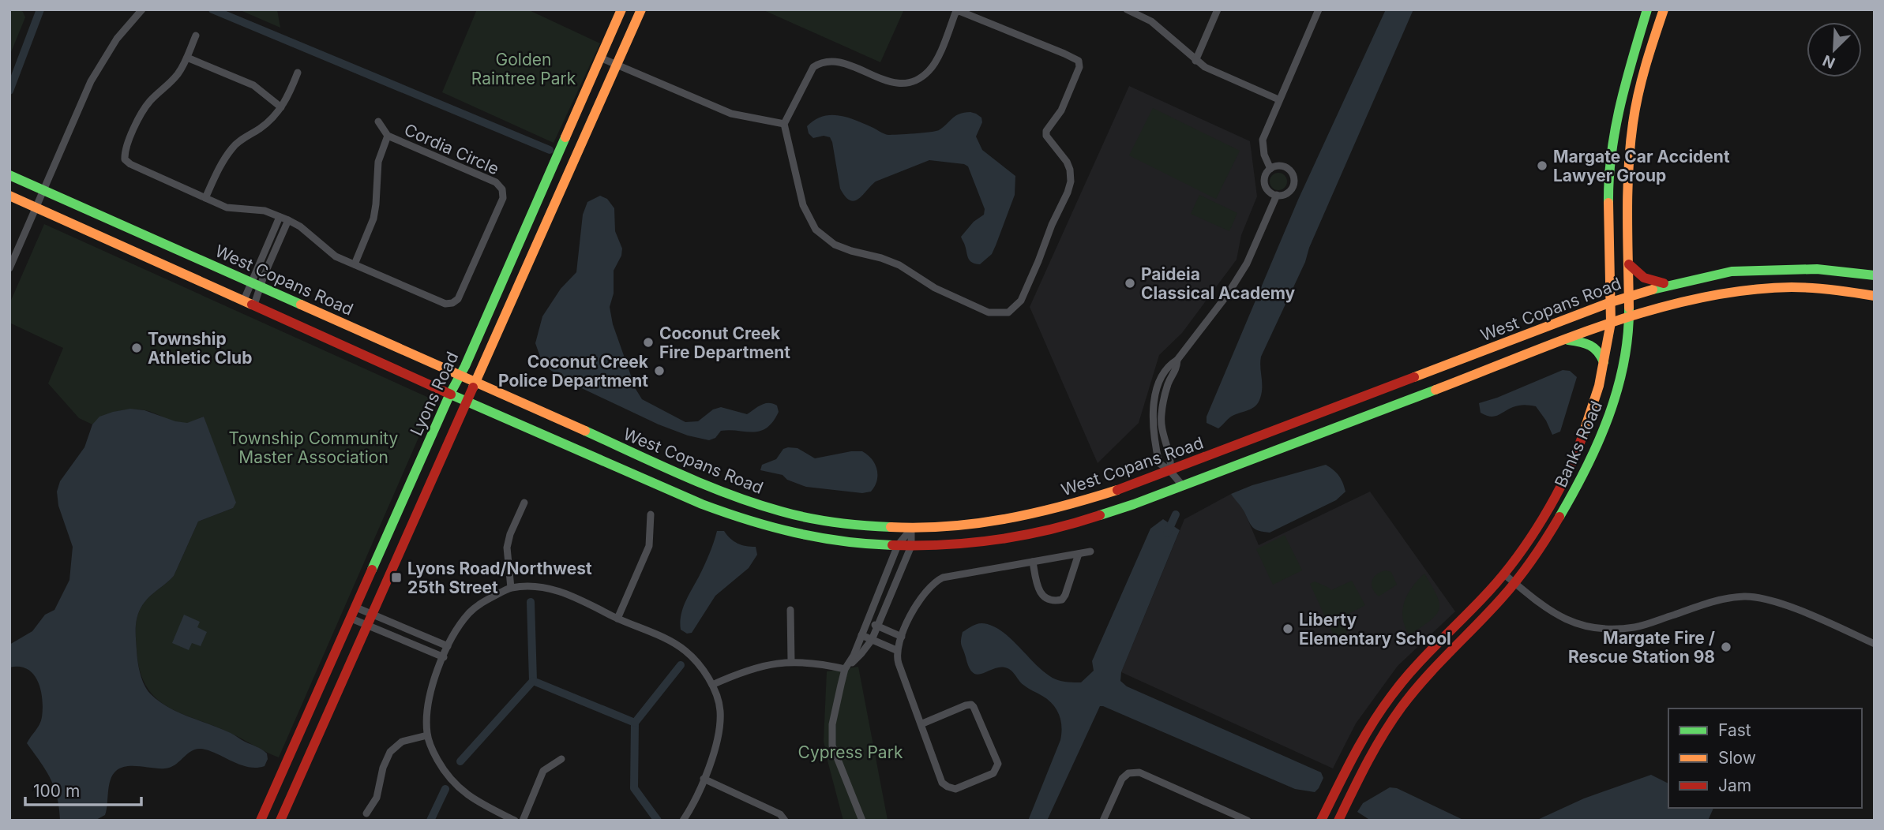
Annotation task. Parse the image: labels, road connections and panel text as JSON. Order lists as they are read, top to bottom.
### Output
{
  "streets": {
    "main road": ["West Copans Road", "Lyons Road", "Banks Road"],
    "street": ["Cordia Circle"]
  },
  "crossings": [
    ["West Copans Road", "Lyons Road"],
    ["West Copans Road", "Banks Road"]
  ],
  "parks": ["Golden Raintree Park", "Township Community Master Association", "Cypress Park"],
  "places": {
    "other": [
      "Margate Car Accident Lawyer Group",
      "Paideia Classical Academy",
      "Coconut Creek Fire Department",
      "Township Athletic Club",
      "Coconut Creek Police Department",
      "Liberty Elementary School",
      "Margate Fire / Rescue Station 98"
    ],
    "transit": ["Lyons Road/Northwest 25th Street"]
  },
  "legend": ["Fast", "Slow", "Jam"],
  "scale_bar": "100 m",
  "north": "bottom left"
}
